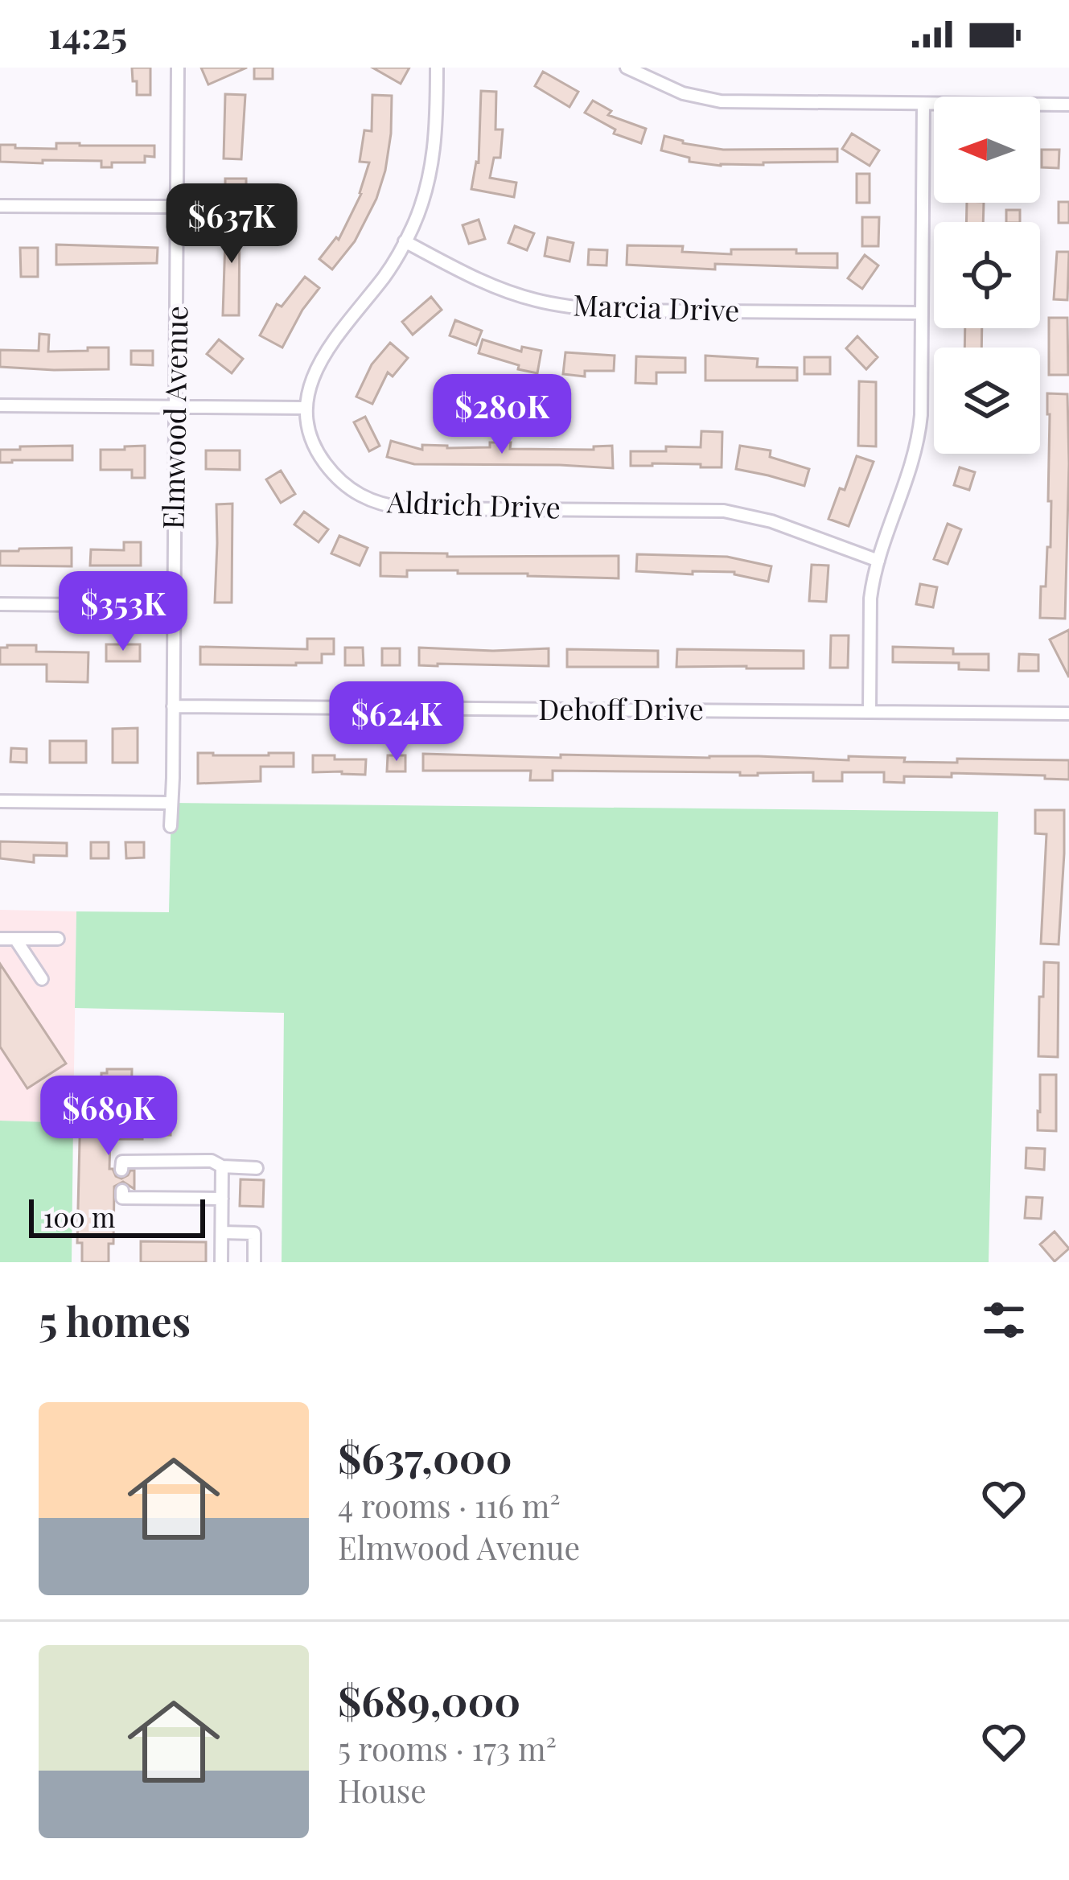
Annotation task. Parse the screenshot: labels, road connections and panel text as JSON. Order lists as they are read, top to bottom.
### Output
{
  "streets": {
    "street": [
      "Marcia Drive",
      "Elmwood Avenue",
      "Aldrich Drive",
      "Dehoff Drive"
    ]
  },
  "crossings": [
    ["Elmwood Avenue", "Dehoff Drive"]
  ],
  "scale_bar": "100 m",
  "north": "left",
  "page": {
    "status": "14:25",
    "price": [
      "$637K",
      "$280K",
      "$353K",
      "$624K",
      "$689K"
    ],
    "scale": "100 m",
    "heading": "5 homes",
    "list": [
      {
        "name": "$637,000",
        "note": "4 rooms · 116 m² · Elmwood Avenue"
      },
      {
        "name": "$689,000",
        "note": "5 rooms · 173 m² · House"
      }
    ]
  }
}
